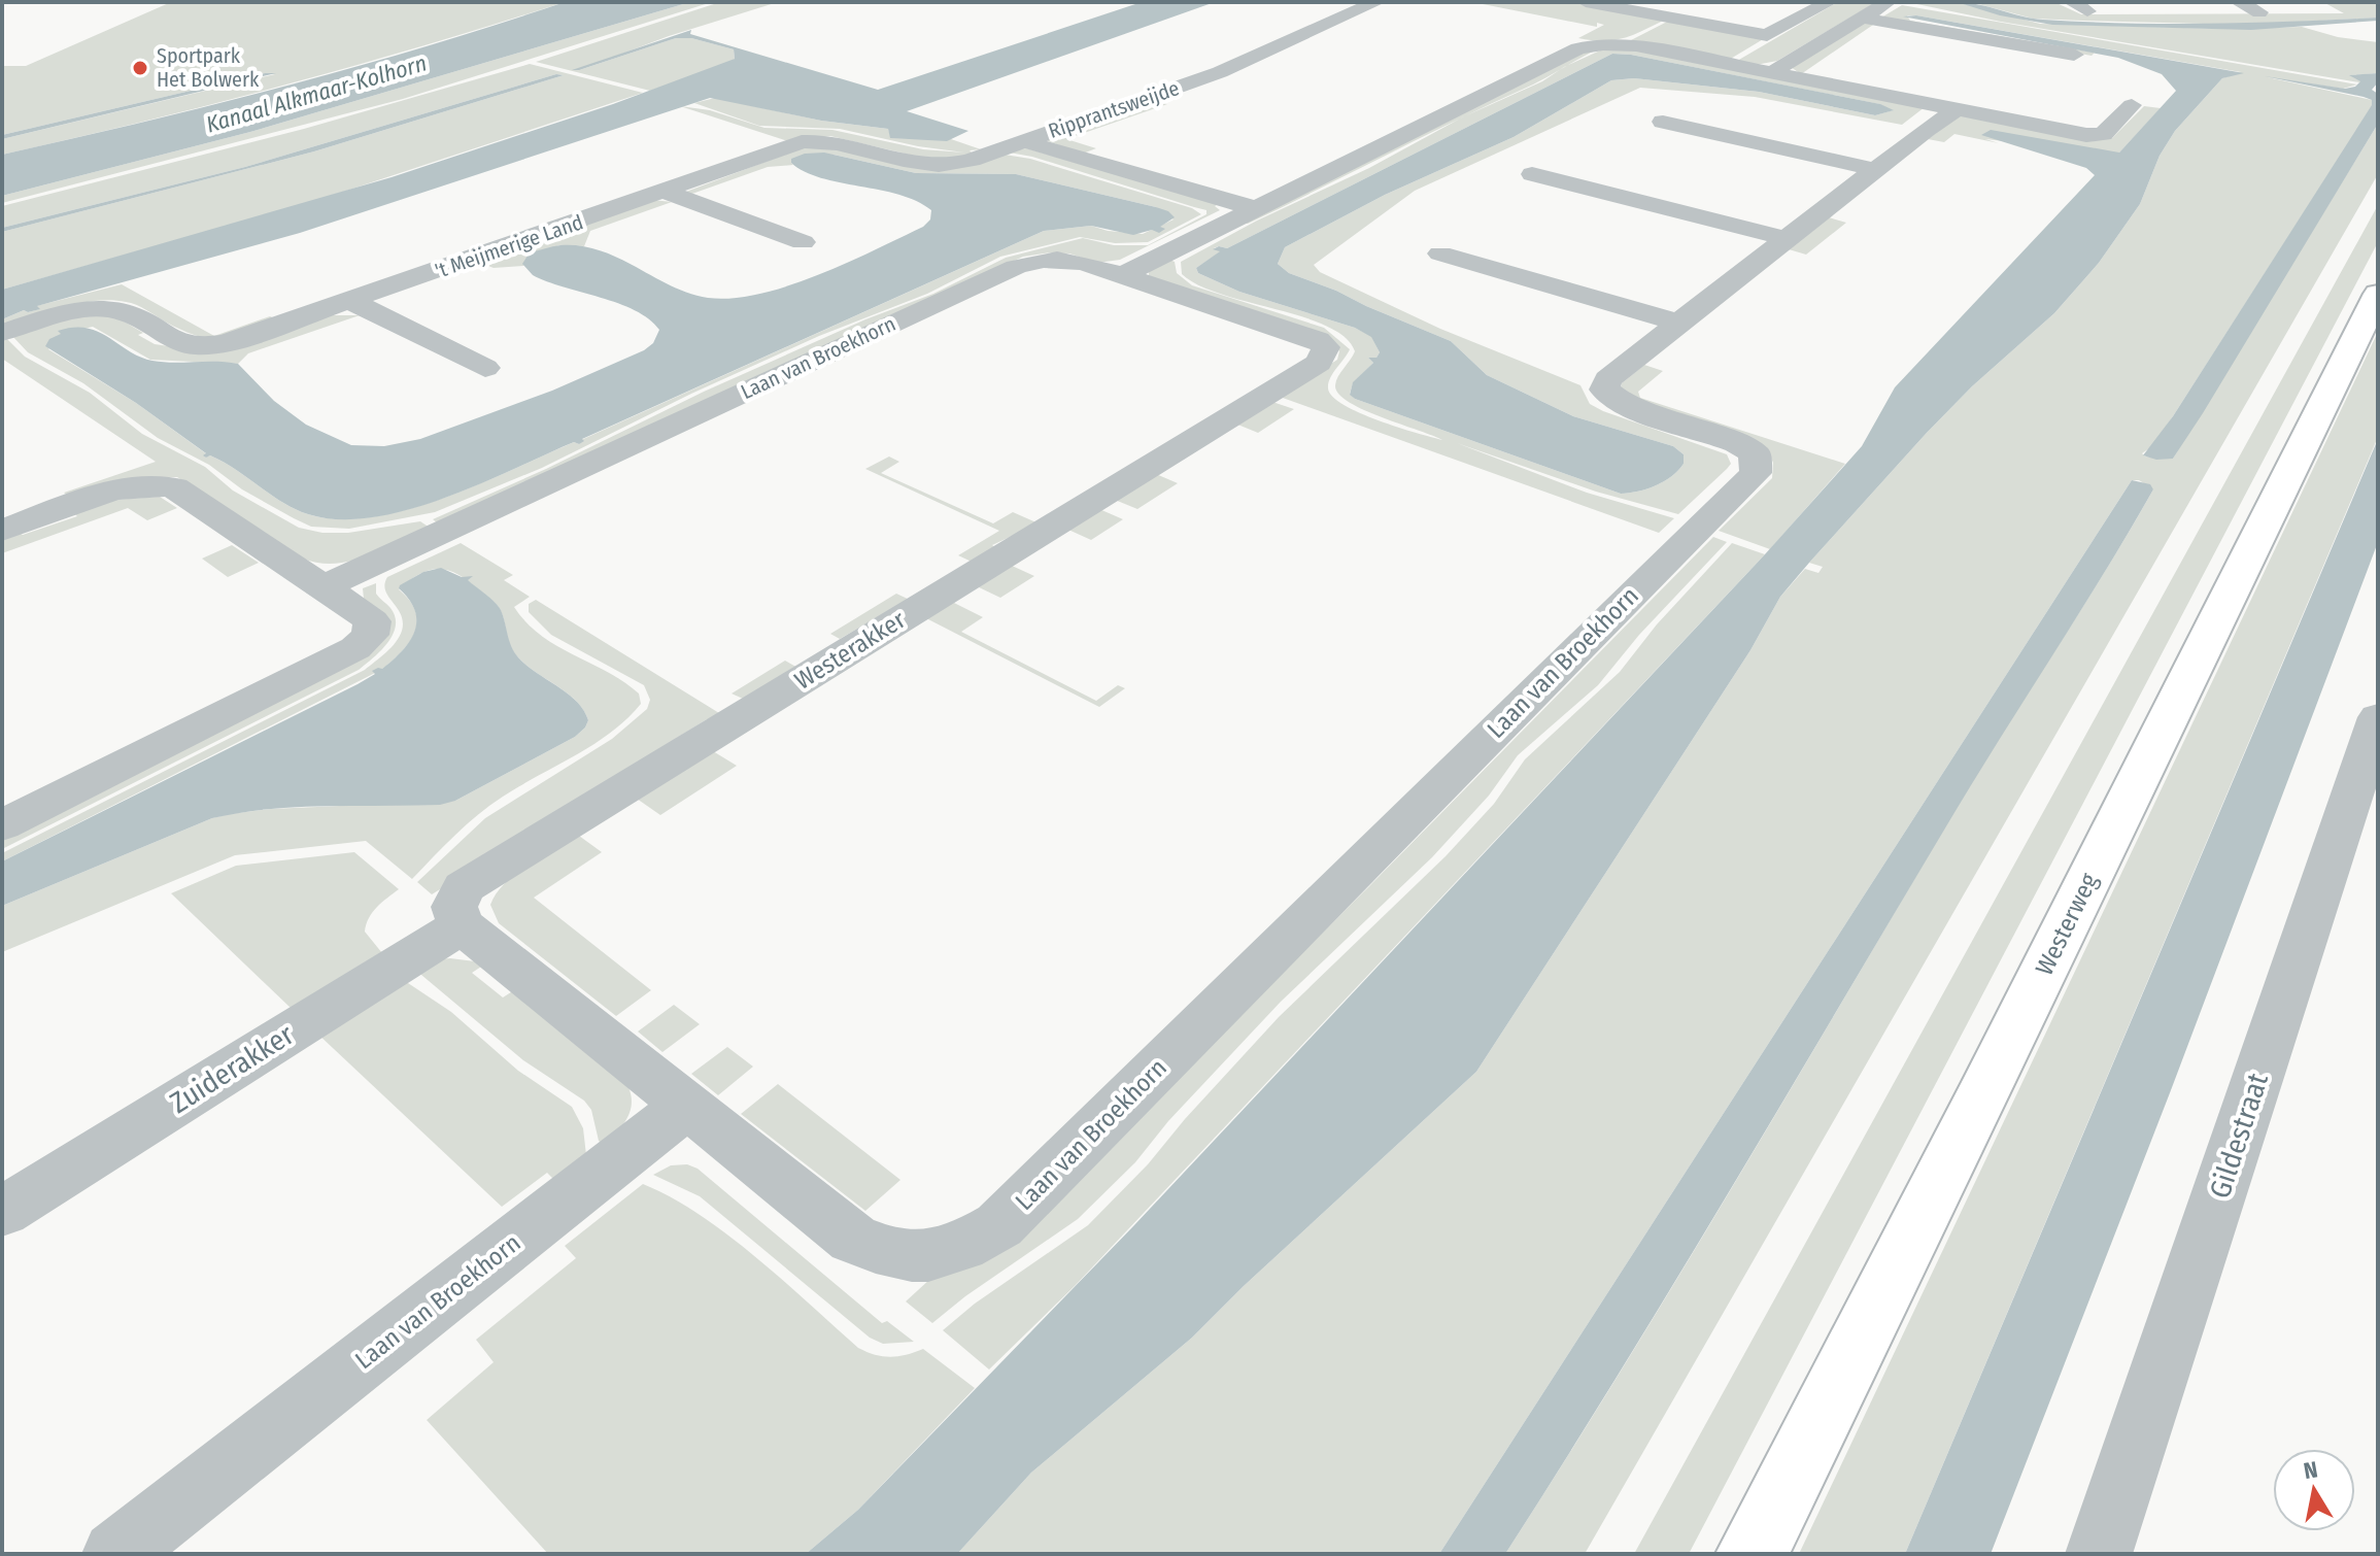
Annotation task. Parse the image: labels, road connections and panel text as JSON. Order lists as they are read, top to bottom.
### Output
{
  "streets": {
    "main road": ["Westerweg"],
    "street": [
      "Ripprantsweijde",
      "'t Meijmerige Land",
      "Laan van Broekhorn",
      "Westerakker",
      "Zuiderakker",
      "Gildestraat"
    ]
  },
  "crossings": [
    ["Ripprantsweijde", "'t Meijmerige Land"],
    ["Laan van Broekhorn", "Westerakker"],
    ["Westerakker", "Zuiderakker"]
  ],
  "water": ["Kanaal Alkmaar-Kolhorn"],
  "places": ["Sportpark Het Bolwerk"],
  "north": "top"
}
